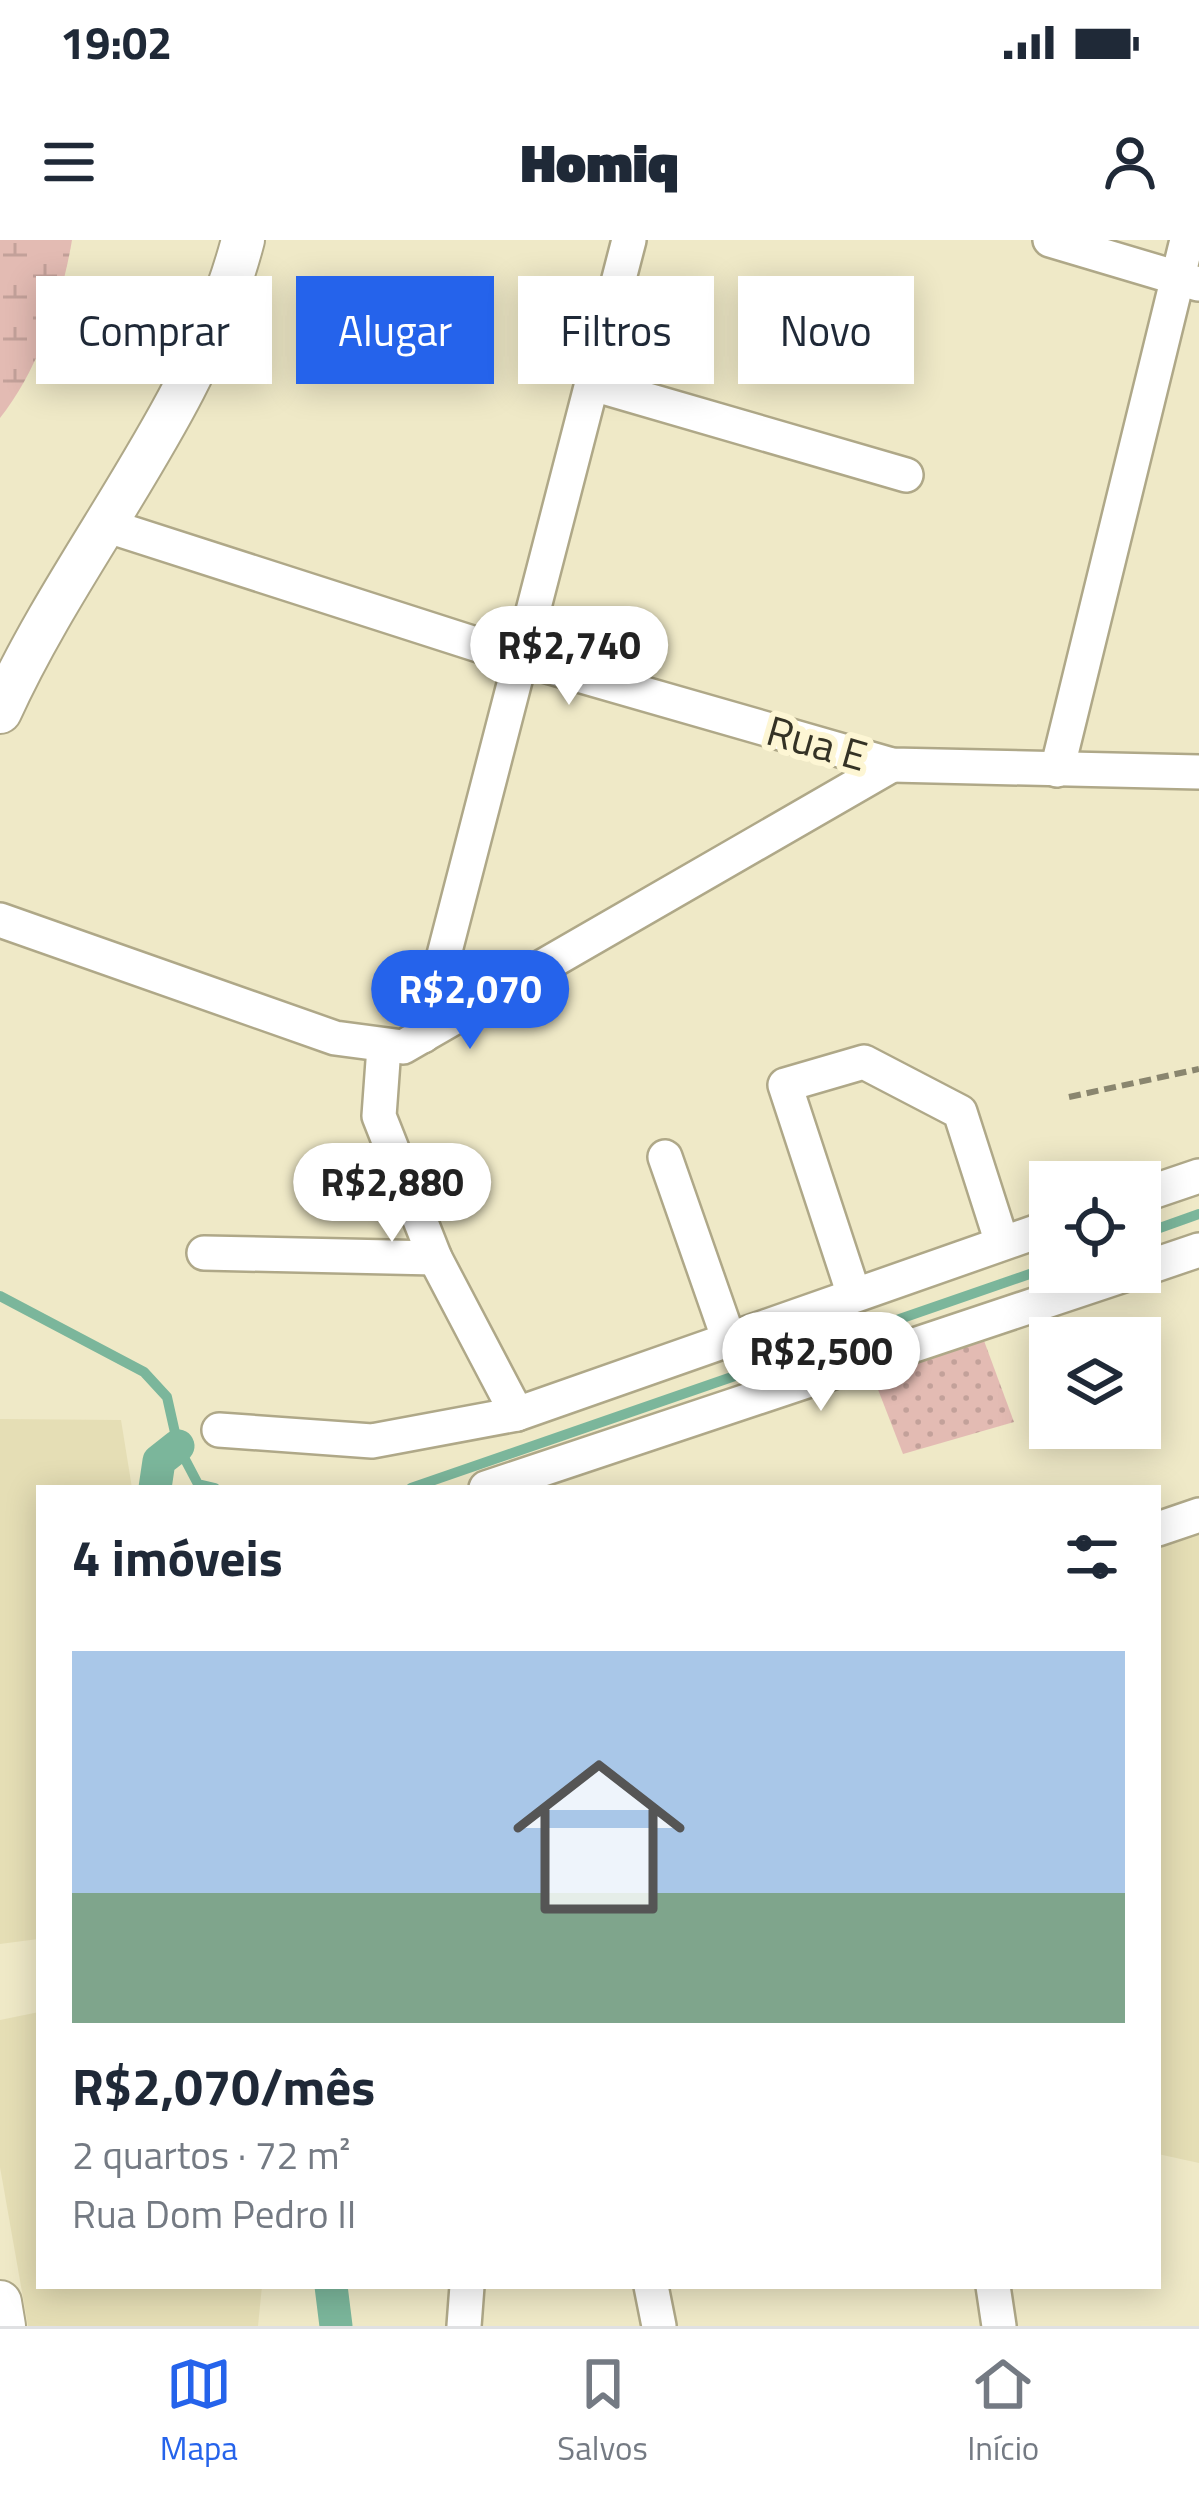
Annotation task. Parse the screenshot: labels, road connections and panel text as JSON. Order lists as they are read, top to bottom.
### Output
{
  "streets": {
    "street": ["Rua E"]
  },
  "page": {
    "status": "19:02",
    "header": "Homiq",
    "chip": [
      "Comprar",
      "Alugar",
      "Filtros",
      "Novo"
    ],
    "price": [
      "R$2,740",
      "R$2,070",
      "R$2,880",
      "R$2,500"
    ],
    "heading": "4 imóveis",
    "list": [
      {
        "name": "R$2,070/mês",
        "note": "2 quartos · 72 m² · Rua Dom Pedro II"
      }
    ],
    "tabs": ["Mapa", "Salvos", "Início"]
  }
}
